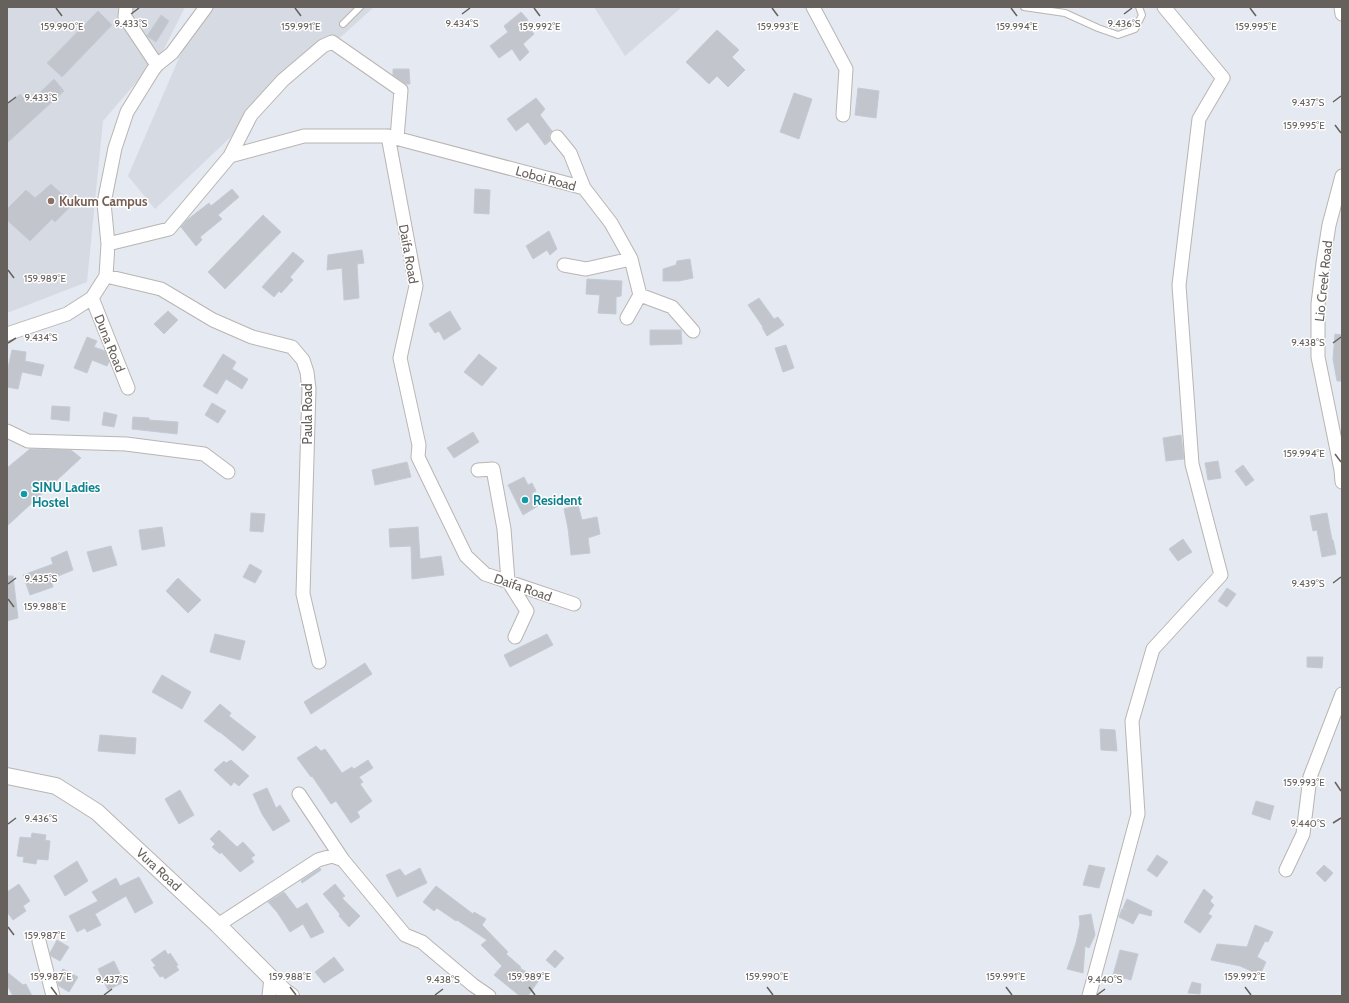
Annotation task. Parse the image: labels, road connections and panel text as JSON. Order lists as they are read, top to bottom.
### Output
{
  "streets": {
    "street": [
      "Loboi Road",
      "Daifa Road",
      "Lio Creek Road",
      "Duna Road",
      "Paula Road",
      "Vura Road"
    ]
  },
  "crossings": [
    ["Loboi Road", "Daifa Road"]
  ],
  "places": ["Kukum Campus", "SINU Ladies Hostel", "Resident"],
  "coordinates": [
    "9.433°S",
    "9.434°S",
    "9.436°S",
    "159.990°E",
    "159.991°E",
    "159.992°E",
    "159.993°E",
    "159.994°E",
    "159.995°E",
    "9.437°S",
    "159.989°E",
    "9.438°S",
    "9.435°S",
    "9.439°S",
    "159.988°E",
    "9.440°S",
    "159.987°E"
  ]
}
